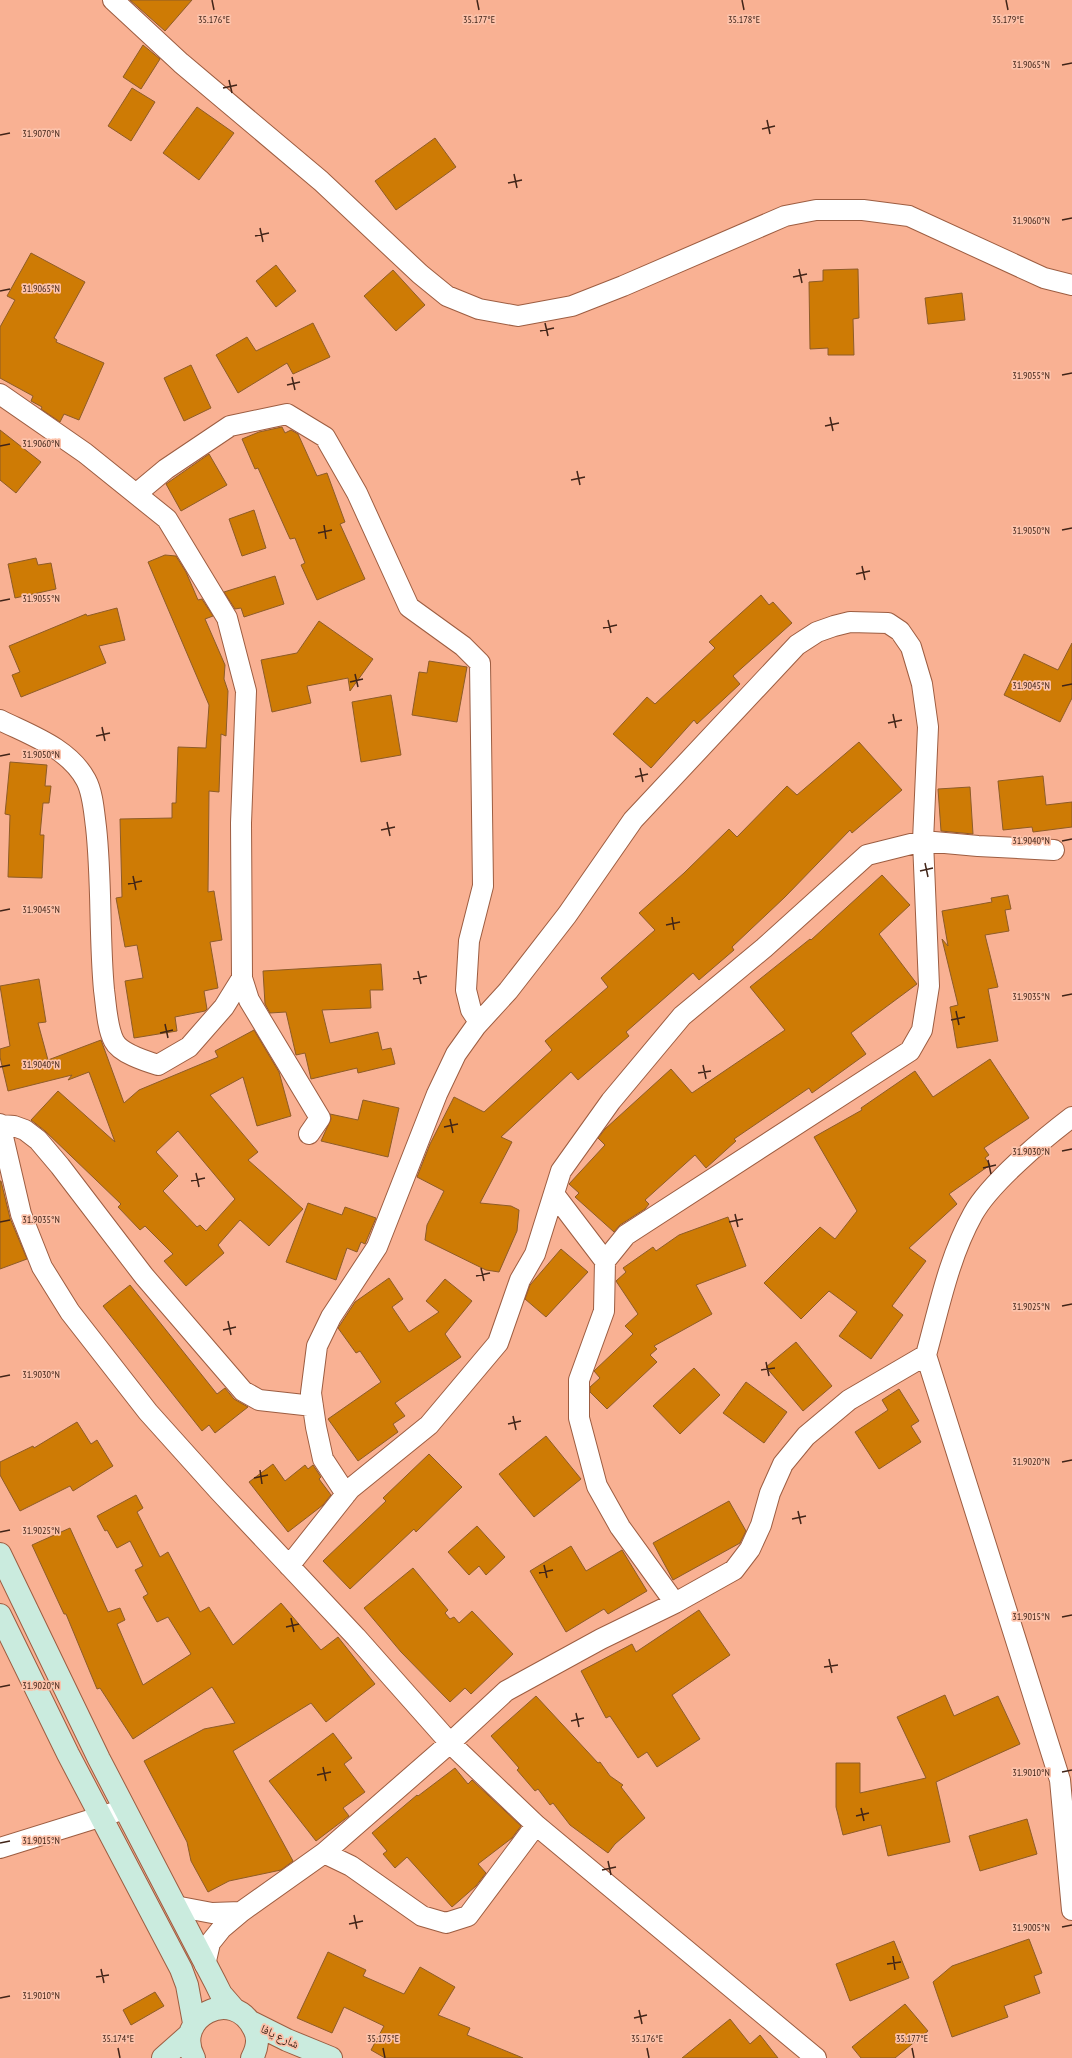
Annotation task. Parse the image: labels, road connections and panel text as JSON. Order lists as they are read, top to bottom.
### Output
{
  "streets": {
    "main road": ["شارع يافا"]
  },
  "coordinates": [
    "35.178°E",
    "35.176°E",
    "35.177°E",
    "35.179°E",
    "31.9065°N",
    "31.9070°N",
    "31.9060°N",
    "31.9055°N",
    "31.9050°N",
    "31.9045°N",
    "31.9040°N",
    "31.9035°N",
    "31.9030°N",
    "31.9025°N",
    "31.9020°N",
    "31.9015°N",
    "31.9010°N",
    "31.9005°N",
    "35.174°E",
    "35.175°E"
  ]
}
